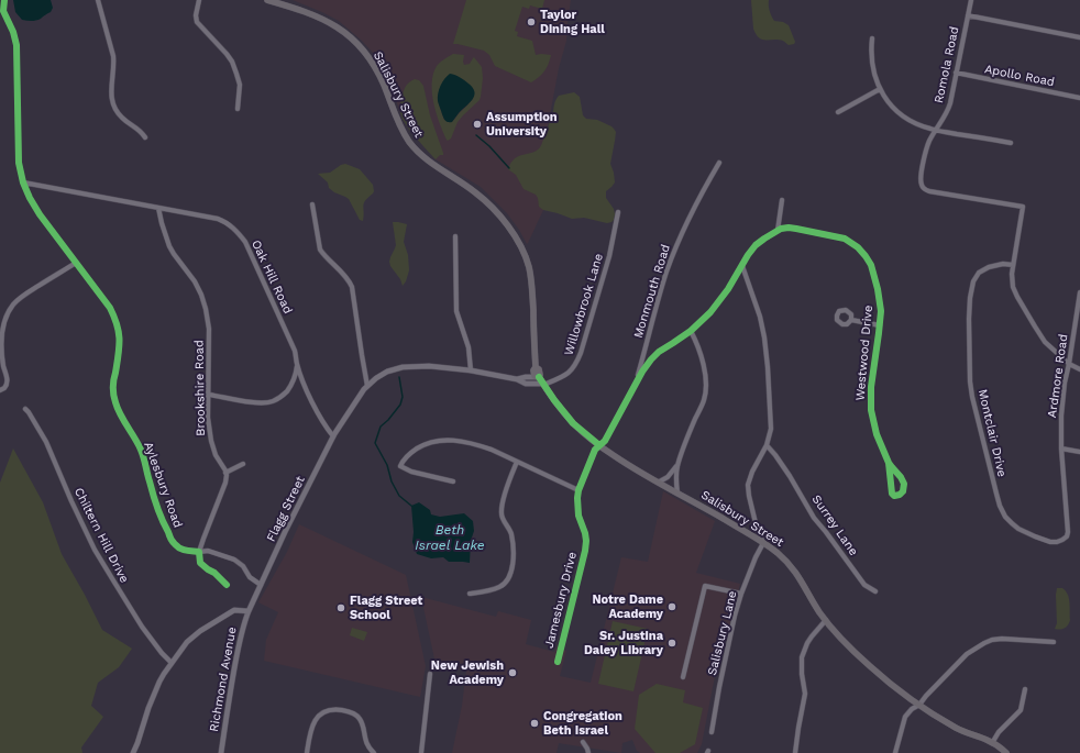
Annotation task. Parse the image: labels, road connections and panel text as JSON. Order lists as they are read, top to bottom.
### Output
{
  "streets": {
    "main road": ["Salisbury Street"],
    "street": [
      "Romola Road",
      "Apollo Road",
      "Oak Hill Road",
      "Monmouth Road",
      "Willowbrook Lane",
      "Westwood Drive",
      "Ardmore Road",
      "Brookshire Road",
      "Montclair Drive",
      "Aylesbury Road",
      "Flagg Street",
      "Surrey Lane",
      "Chiltern Hill Drive",
      "Jamesbury Drive",
      "Salisbury Lane",
      "Richmond Avenue"
    ]
  },
  "crossings": [
    ["Romola Road", "Apollo Road"],
    ["Romola Road", "Montclair Drive"],
    ["Salisbury Street", "Willowbrook Lane"],
    ["Salisbury Street", "Westwood Drive"],
    ["Salisbury Street", "Flagg Street"],
    ["Salisbury Street", "Jamesbury Drive"],
    ["Salisbury Street", "Salisbury Lane"],
    ["Oak Hill Road", "Brookshire Road"],
    ["Oak Hill Road", "Aylesbury Road"],
    ["Oak Hill Road", "Flagg Street"],
    ["Monmouth Road", "Westwood Drive"],
    ["Willowbrook Lane", "Flagg Street"],
    ["Westwood Drive", "Jamesbury Drive"],
    ["Ardmore Road", "Montclair Drive"],
    ["Flagg Street", "Richmond Avenue"]
  ],
  "water": ["Beth Israel Lake"],
  "places": [
    "Taylor Dining Hall",
    "Assumption University",
    "Notre Dame Academy",
    "Flagg Street School",
    "Sr. Justina Daley Library",
    "New Jewish Academy",
    "Congregation Beth Israel"
  ]
}
